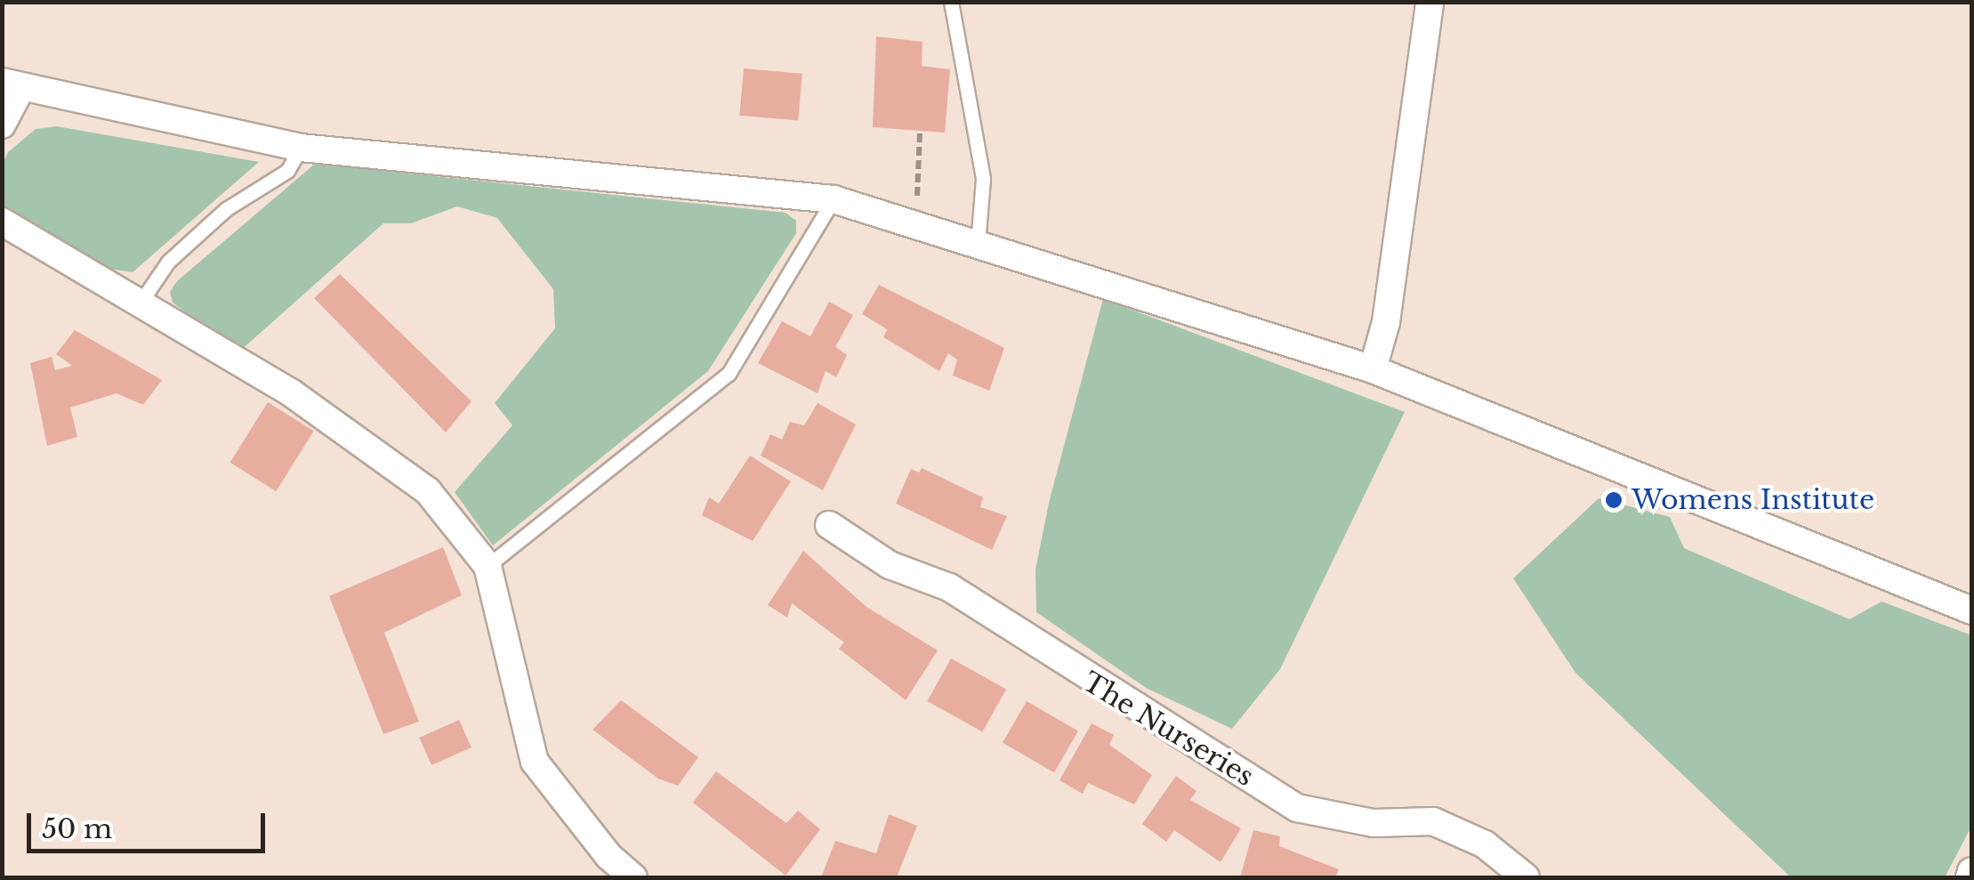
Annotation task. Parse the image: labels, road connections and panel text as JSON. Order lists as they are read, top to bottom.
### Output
{
  "streets": {
    "street": ["The Nurseries"]
  },
  "places": ["Womens Institute"],
  "scale_bar": "50 m"
}
